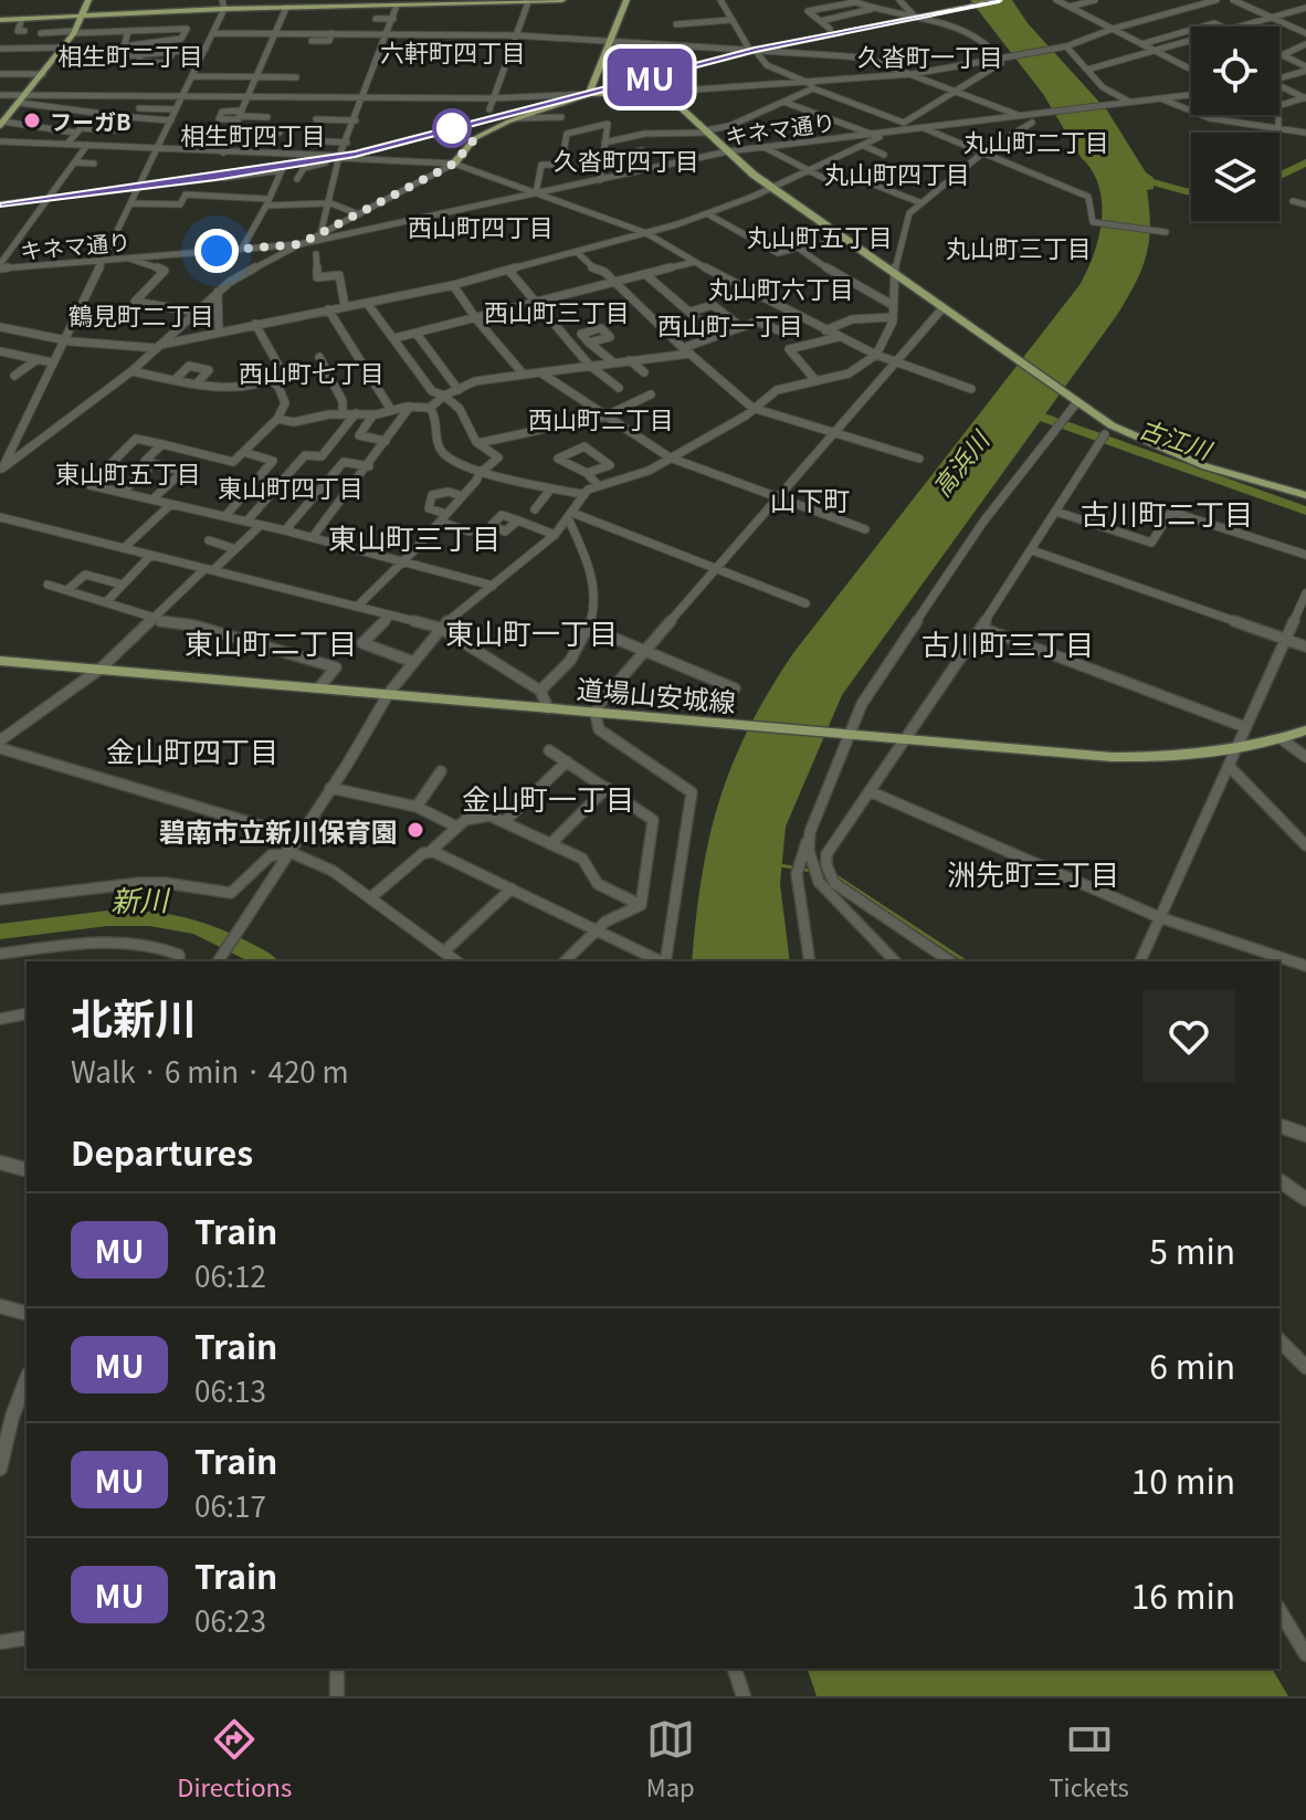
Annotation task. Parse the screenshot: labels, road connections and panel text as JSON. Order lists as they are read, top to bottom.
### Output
{
  "streets": {
    "main road": ["道場山安城線"],
    "street": ["キネマ通り"]
  },
  "districts": [
    "六軒町四丁目",
    "相生町二丁目",
    "久沓町一丁目",
    "相生町四丁目",
    "丸山町二丁目",
    "久沓町四丁目",
    "丸山町四丁目",
    "西山町四丁目",
    "丸山町五丁目",
    "丸山町三丁目",
    "丸山町六丁目",
    "西山町三丁目",
    "鶴見町二丁目",
    "西山町一丁目",
    "西山町七丁目",
    "西山町二丁目",
    "東山町五丁目",
    "東山町四丁目",
    "山下町",
    "古川町二丁目",
    "東山町三丁目",
    "東山町一丁目",
    "東山町二丁目",
    "古川町三丁目",
    "金山町四丁目",
    "金山町一丁目",
    "洲先町三丁目"
  ],
  "water": ["古江川", "高浜川", "新川"],
  "places": ["フーガB", "碧南市立新川保育園"],
  "page": {
    "on_map": "MU",
    "heading": [
      ["北新川", "Walk · 6 min · 420 m"],
      "Departures"
    ],
    "list": [
      {
        "mark": "MU",
        "name": "Train",
        "note": "06:12",
        "value": "5 min"
      },
      {
        "mark": "MU",
        "name": "Train",
        "note": "06:13",
        "value": "6 min"
      },
      {
        "mark": "MU",
        "name": "Train",
        "note": "06:17",
        "value": "10 min"
      },
      {
        "mark": "MU",
        "name": "Train",
        "note": "06:23",
        "value": "16 min"
      }
    ],
    "tabs": ["Directions", "Map", "Tickets"]
  }
}
